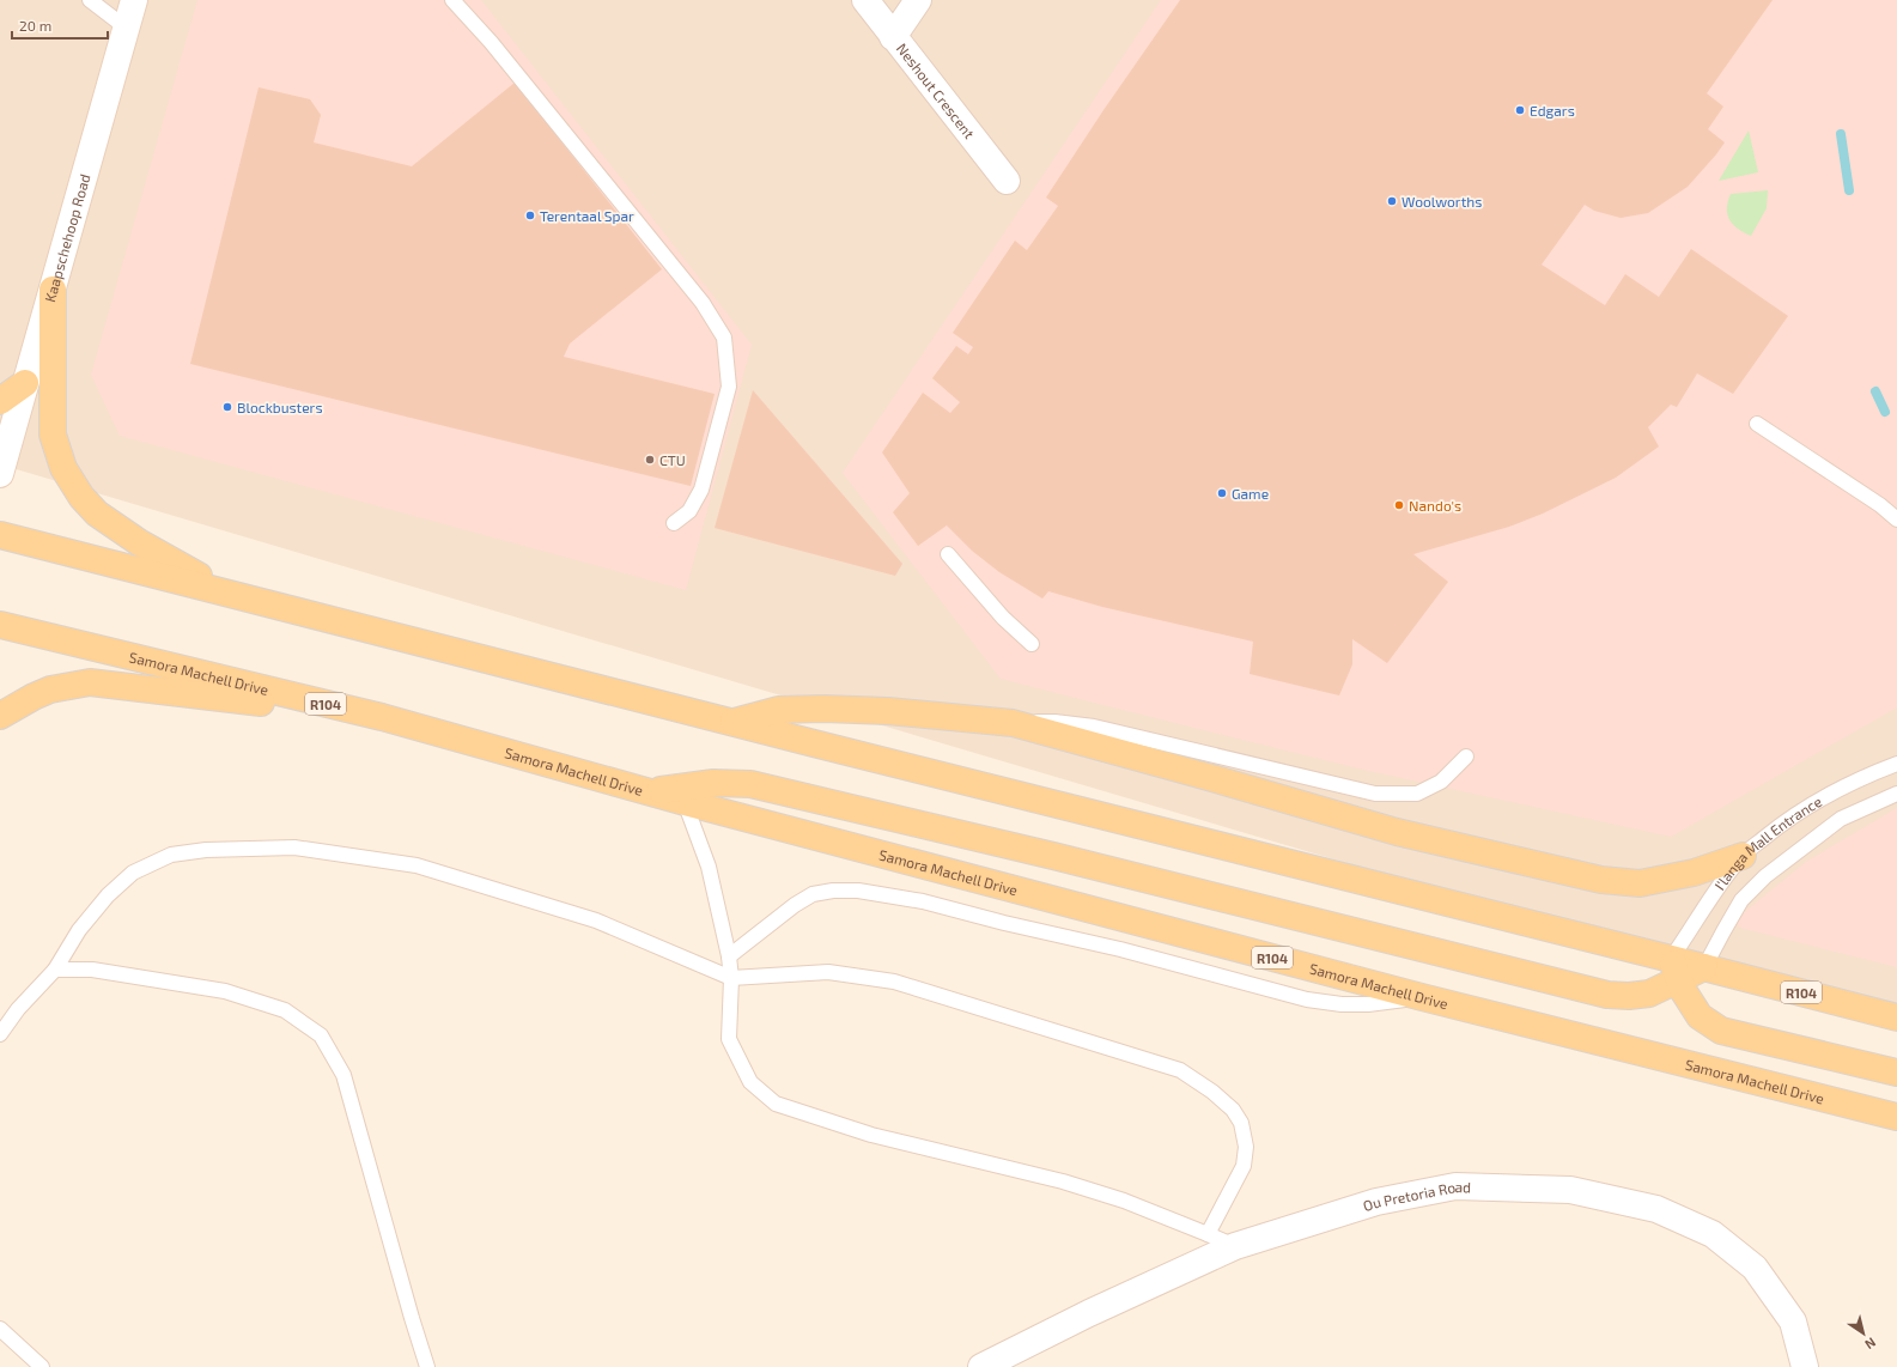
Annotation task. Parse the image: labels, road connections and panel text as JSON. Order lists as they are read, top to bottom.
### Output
{
  "streets": {
    "main road": ["Samora Machell Drive", "R104"],
    "street": ["Neshout Crescent", "Kaapschehoop Road", "Ou Pretoria Road"],
    "lane": ["I'langa Mall Entrance"]
  },
  "crossings": [
    ["R104", "I'langa Mall Entrance"]
  ],
  "places": [
    "Edgars",
    "Woolworths",
    "Terentaal Spar",
    "Blockbusters",
    "CTU",
    "Game",
    "Nando's"
  ],
  "scale_bar": "20 m",
  "north": "bottom right"
}
